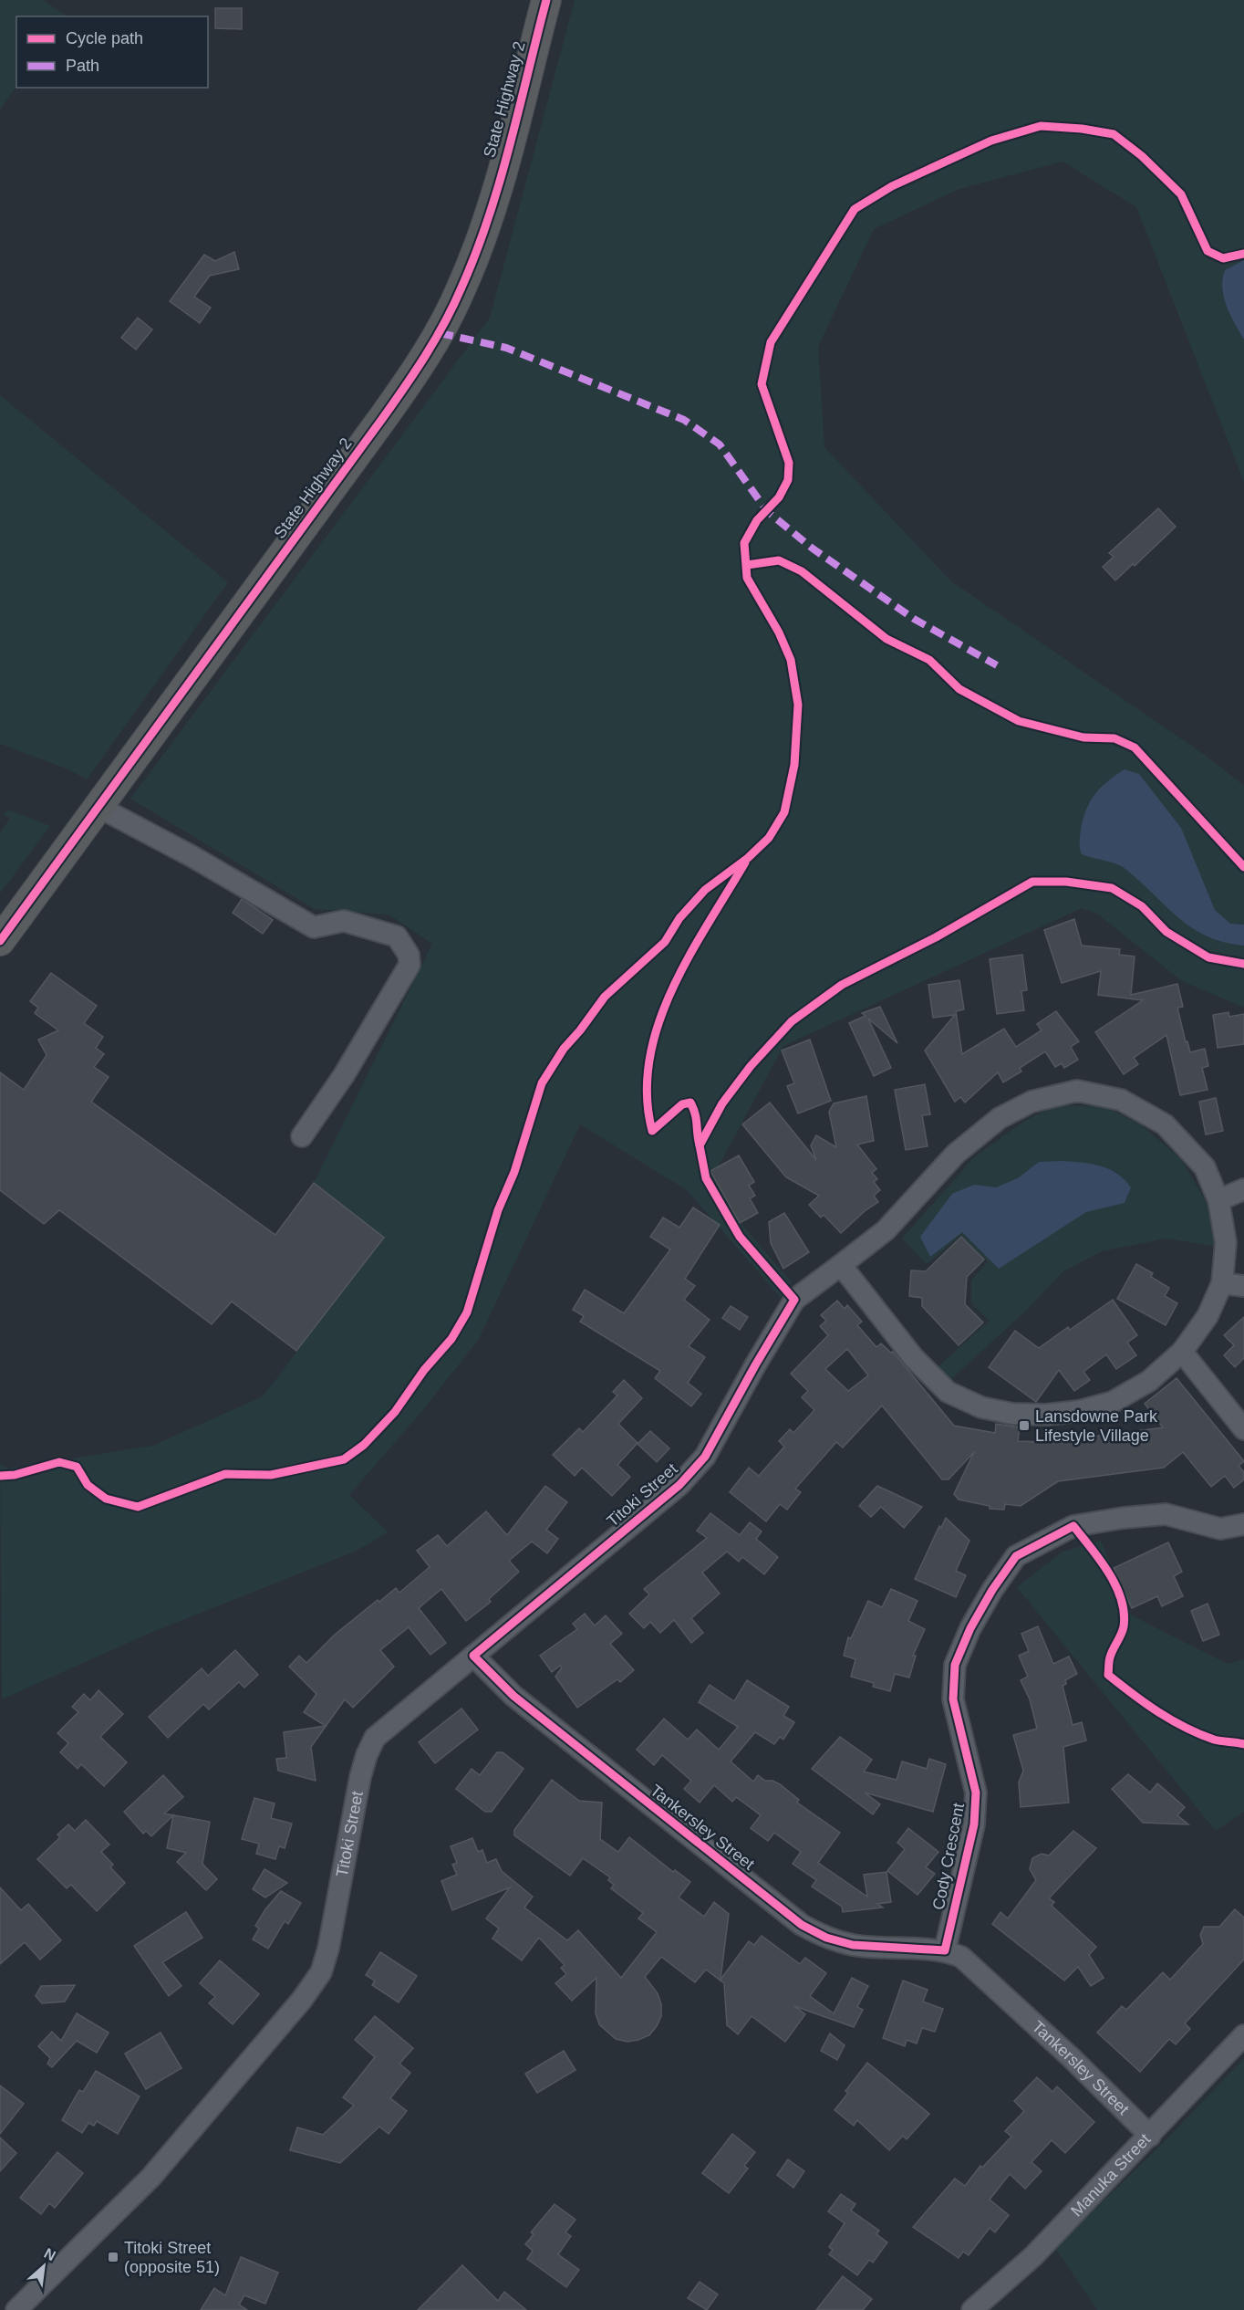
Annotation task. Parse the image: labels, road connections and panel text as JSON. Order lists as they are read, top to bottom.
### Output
{
  "streets": {
    "highway": ["State Highway 2"],
    "street": [
      "Titoki Street",
      "Tankersley Street",
      "Cody Crescent",
      "Manuka Street"
    ]
  },
  "crossings": [
    ["Titoki Street", "Tankersley Street"],
    ["Tankersley Street", "Cody Crescent"],
    ["Tankersley Street", "Manuka Street"]
  ],
  "places": {
    "transit": ["Lansdowne Park Lifestyle Village", "Titoki Street (opposite 51)"]
  },
  "legend": ["Cycle path", "Path"],
  "north": "top right"
}
